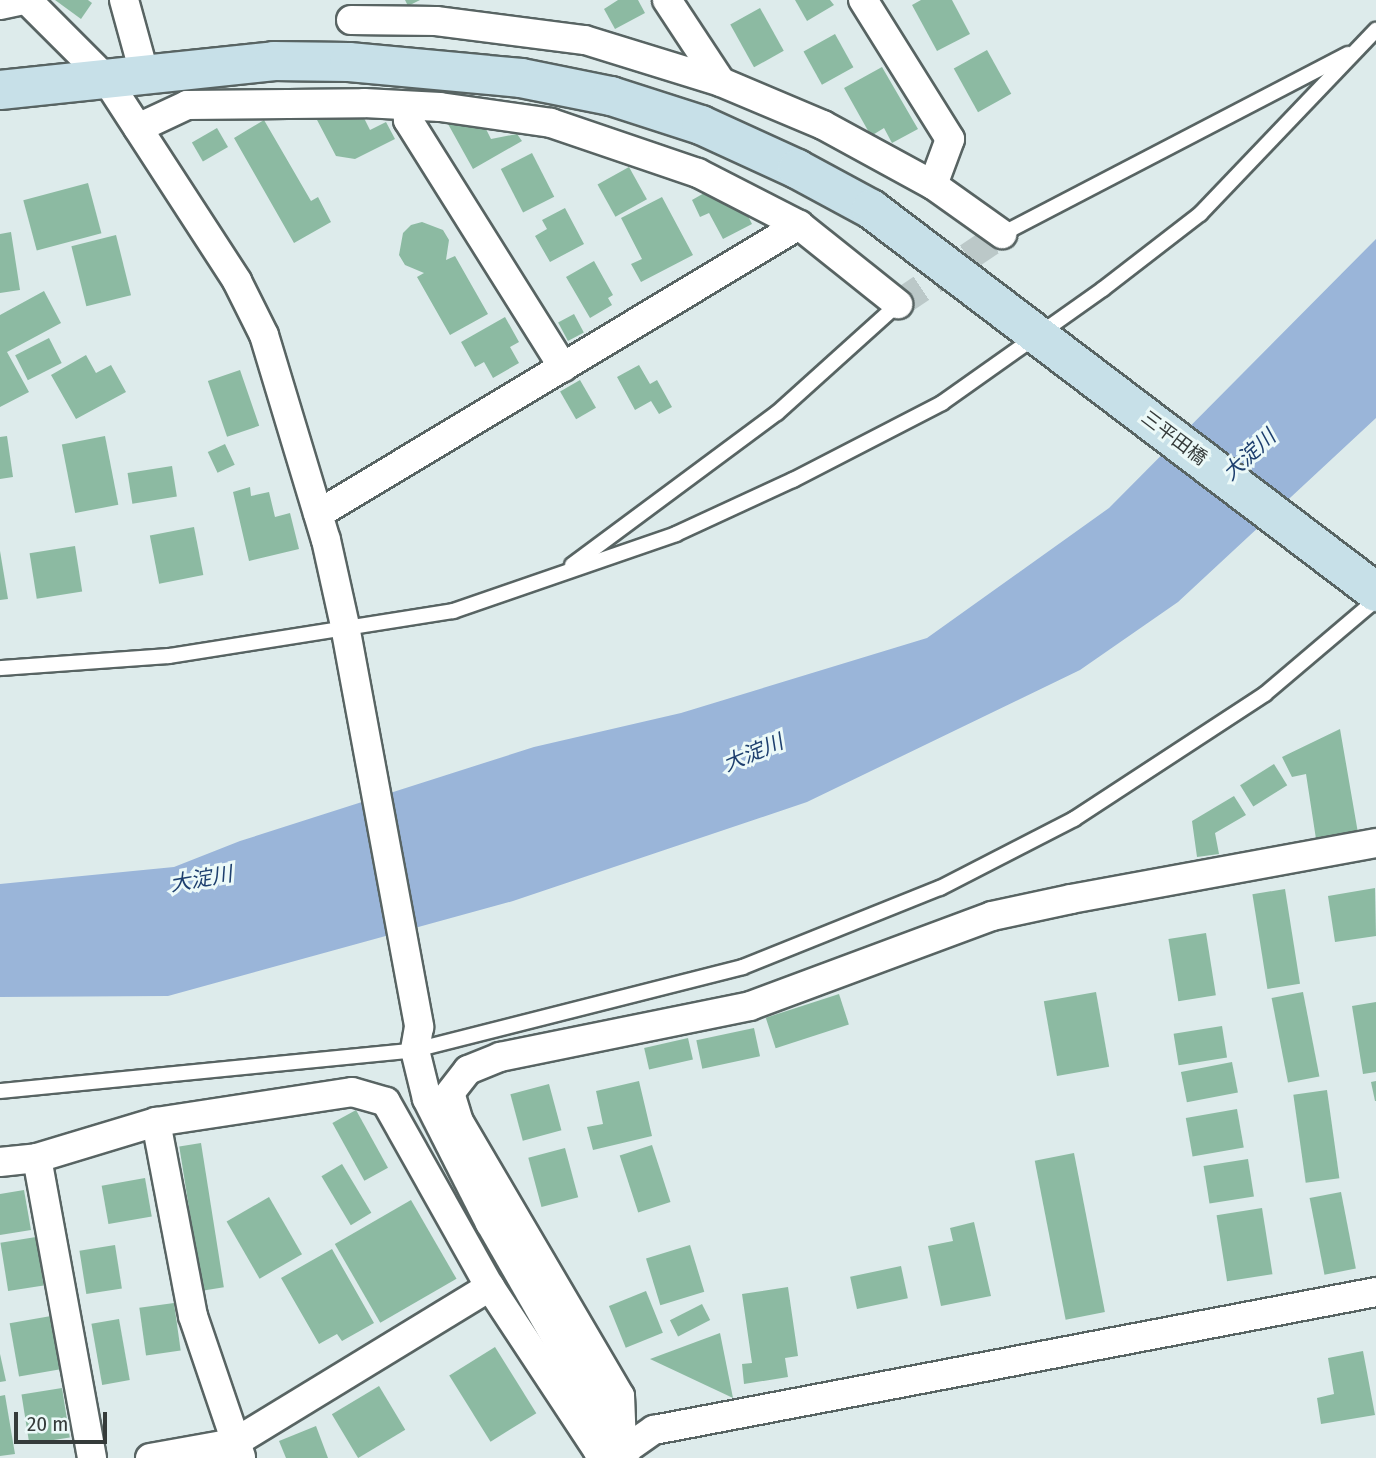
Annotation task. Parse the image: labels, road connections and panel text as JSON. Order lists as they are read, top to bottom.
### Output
{
  "streets": {
    "street": ["三平田橋"]
  },
  "water": ["大淀川"],
  "scale_bar": "20 m"
}
